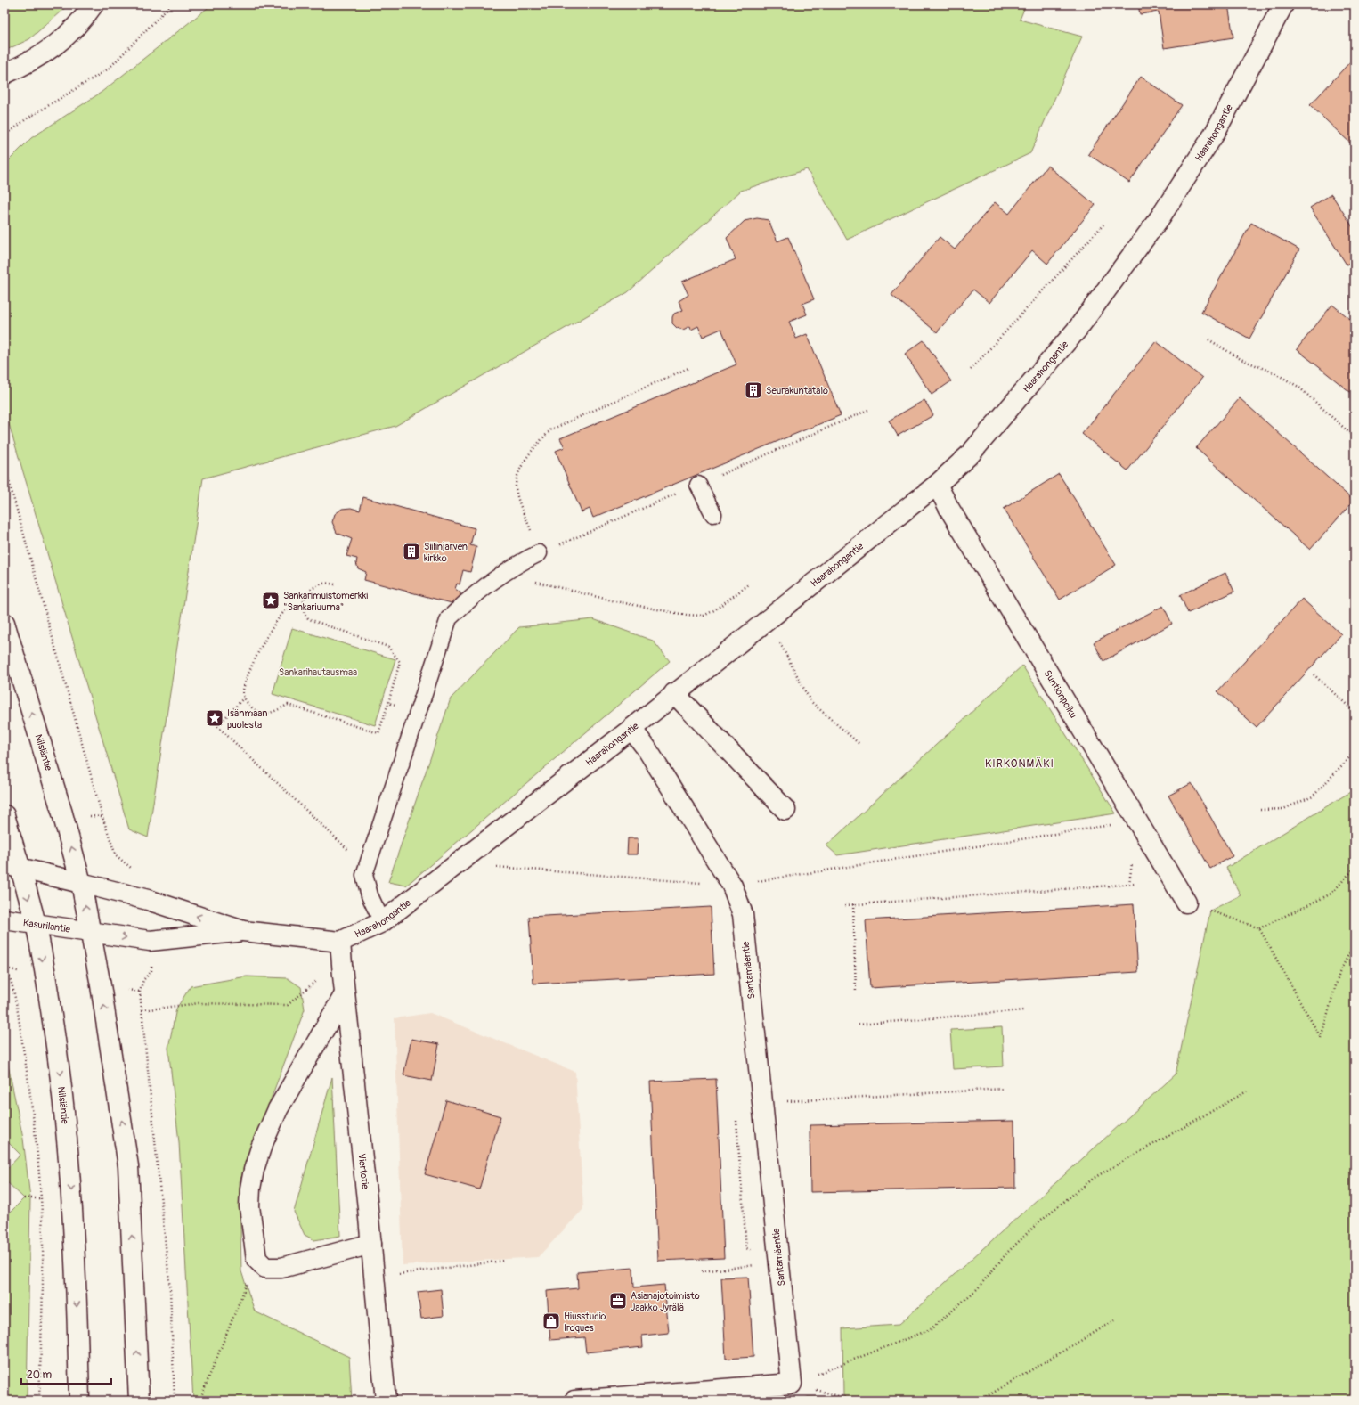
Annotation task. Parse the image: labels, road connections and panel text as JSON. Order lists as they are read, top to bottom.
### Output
{
  "streets": {
    "street": [
      "Haarahongantie",
      "Suntionpolku",
      "Nilsiäntie",
      "Kasurilantie",
      "Santamäentie",
      "Viertotie"
    ]
  },
  "crossings": [
    ["Haarahongantie", "Suntionpolku"],
    ["Haarahongantie", "Santamäentie"],
    ["Haarahongantie", "Viertotie"],
    ["Nilsiäntie", "Kasurilantie"]
  ],
  "districts": ["KIRKONMÄKI"],
  "parks": ["Sankarihautausmaa"],
  "places": {
    "building": ["Seurakuntatalo", "Siilinjärven kirkko"],
    "place": ["Sankarimuistomerkki \"Sankariuurna\"", "Isänmaan puolesta"],
    "office": ["Asianajotoimisto Jaakko Jyrälä"],
    "shop": ["Hiusstudio Iroques"]
  },
  "scale_bar": "20 m"
}
